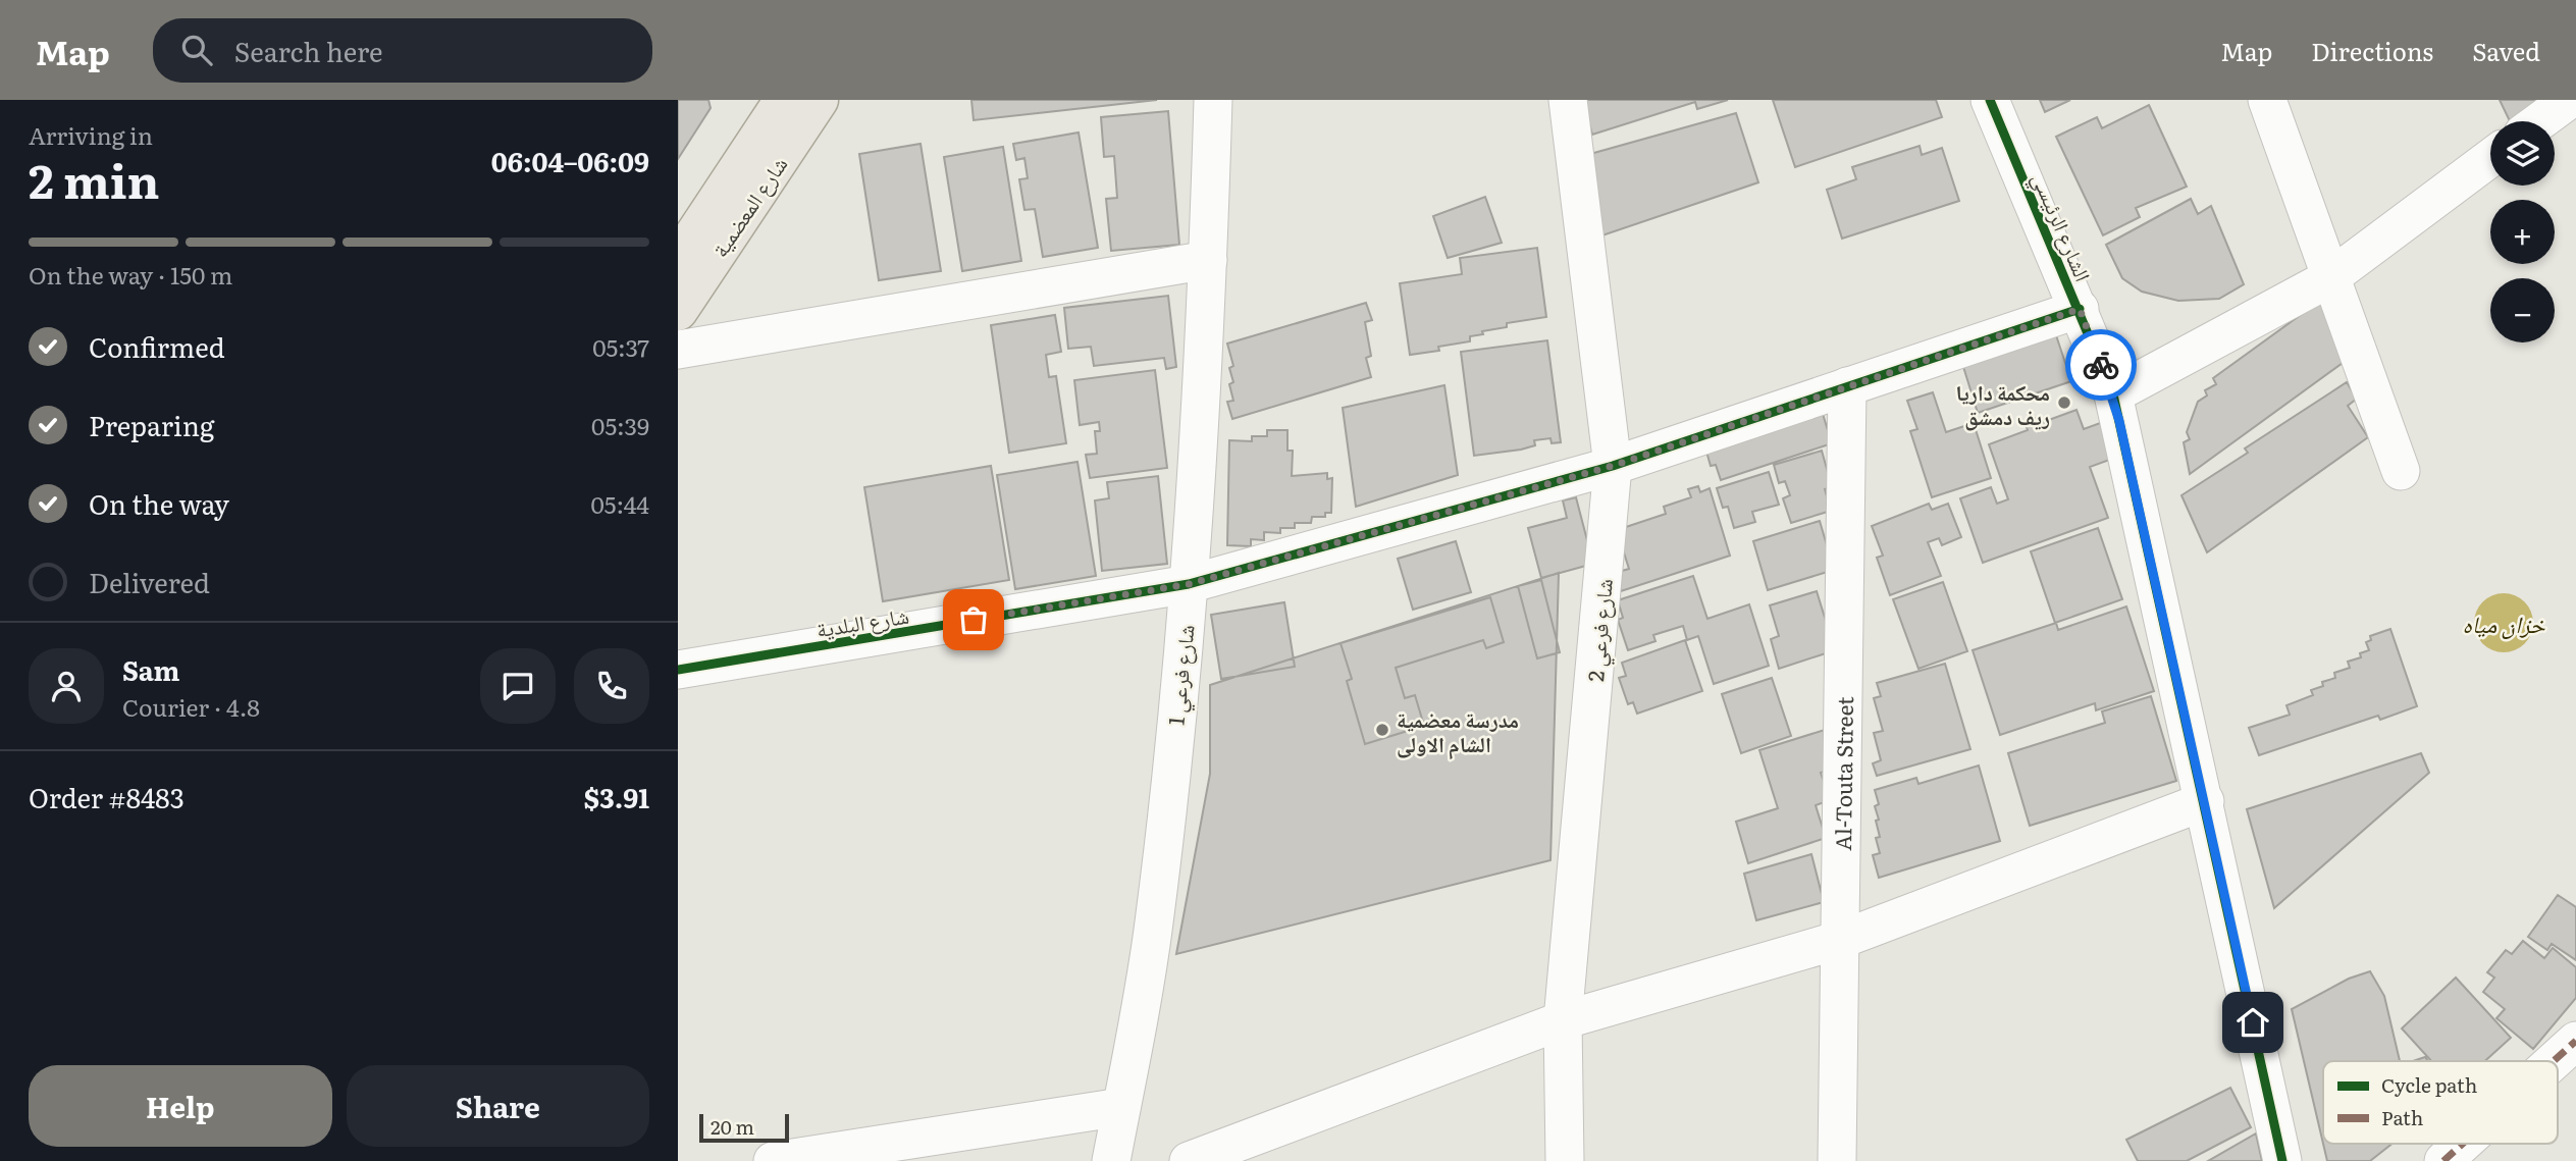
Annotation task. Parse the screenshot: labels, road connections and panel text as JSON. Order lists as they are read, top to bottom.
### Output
{
  "streets": {
    "main road": ["شارع المعضمية"],
    "street": [
      "الشارع الرئيسي",
      "شارع البلدية",
      "شارع فرعي 2",
      "شارع فرعي 1",
      "Al-Touta Street"
    ]
  },
  "crossings": [
    ["الشارع الرئيسي", "شارع البلدية"],
    ["شارع البلدية", "شارع فرعي 2"],
    ["شارع البلدية", "شارع فرعي 1"],
    ["شارع البلدية", "Al-Touta Street"]
  ],
  "water": ["خزان مياه"],
  "places": ["محكمة داريا ريف دمشق", "مدرسة معضمية الشام الاولى"],
  "legend": ["Cycle path", "Path"],
  "scale_bar": "20 m",
  "page": {
    "header": "Map",
    "search": "Search here",
    "nav": ["Map", "Directions", "Saved"],
    "heading": ["2 min", "Arriving in", "06:04–06:09"],
    "panel": [
      "Sam",
      "Courier · 4.8",
      "Order #8483",
      "$3.91"
    ],
    "map_buttons": ["+", "−"],
    "bar": "On the way · 150 m",
    "list": [
      ["Confirmed", "05:37"],
      ["Preparing", "05:39"],
      ["On the way", "05:44"],
      "Delivered"
    ],
    "buttons": ["Help", "Share"],
    "scale": "20 m"
  }
}
